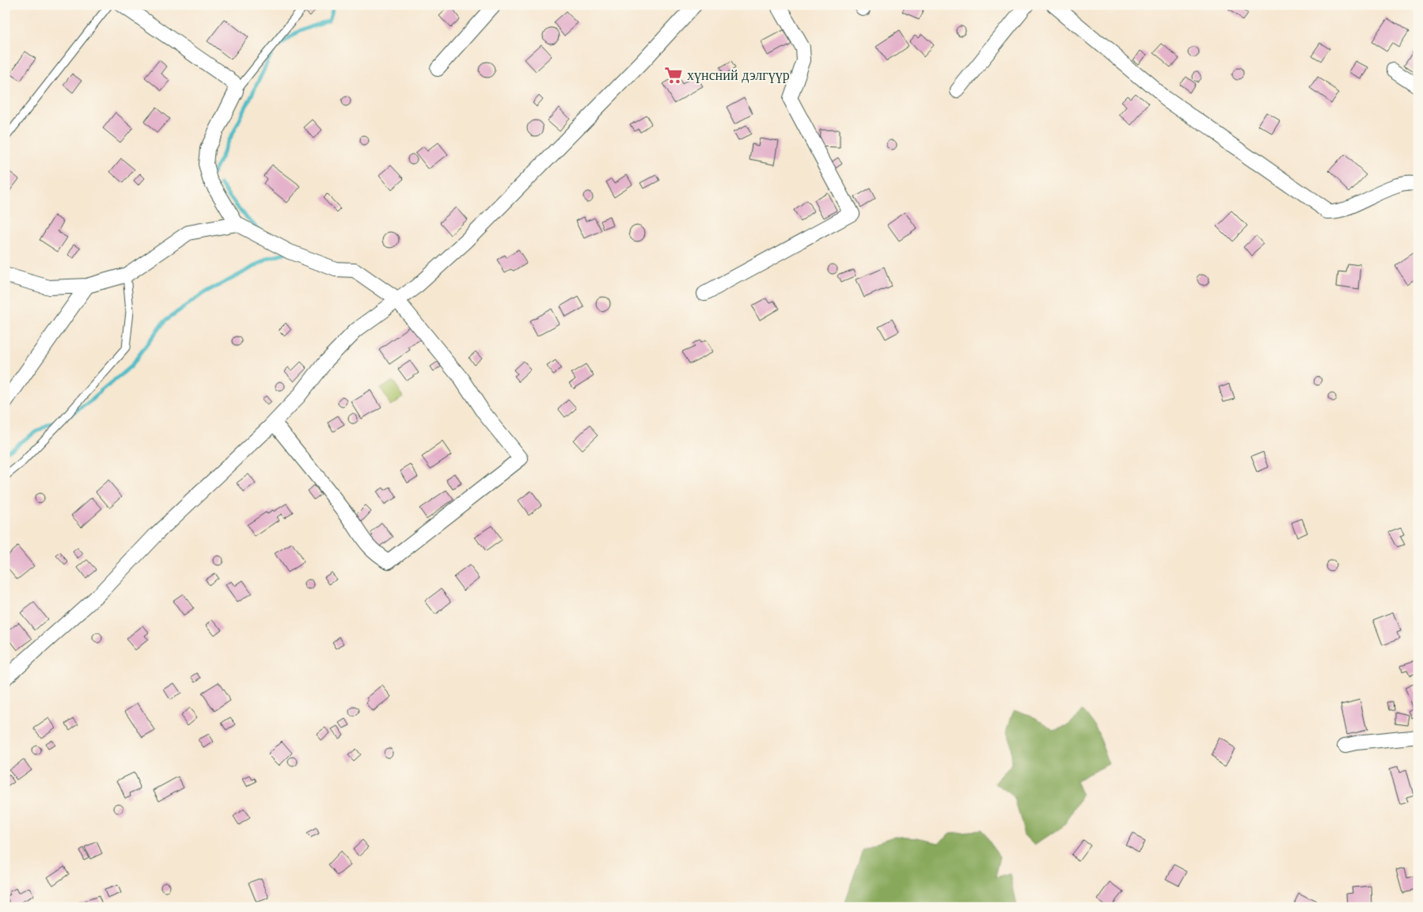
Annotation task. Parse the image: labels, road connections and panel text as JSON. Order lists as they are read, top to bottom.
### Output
{
  "places": {
    "supermarket": ["хүнсний дэлгүүр"]
  }
}
